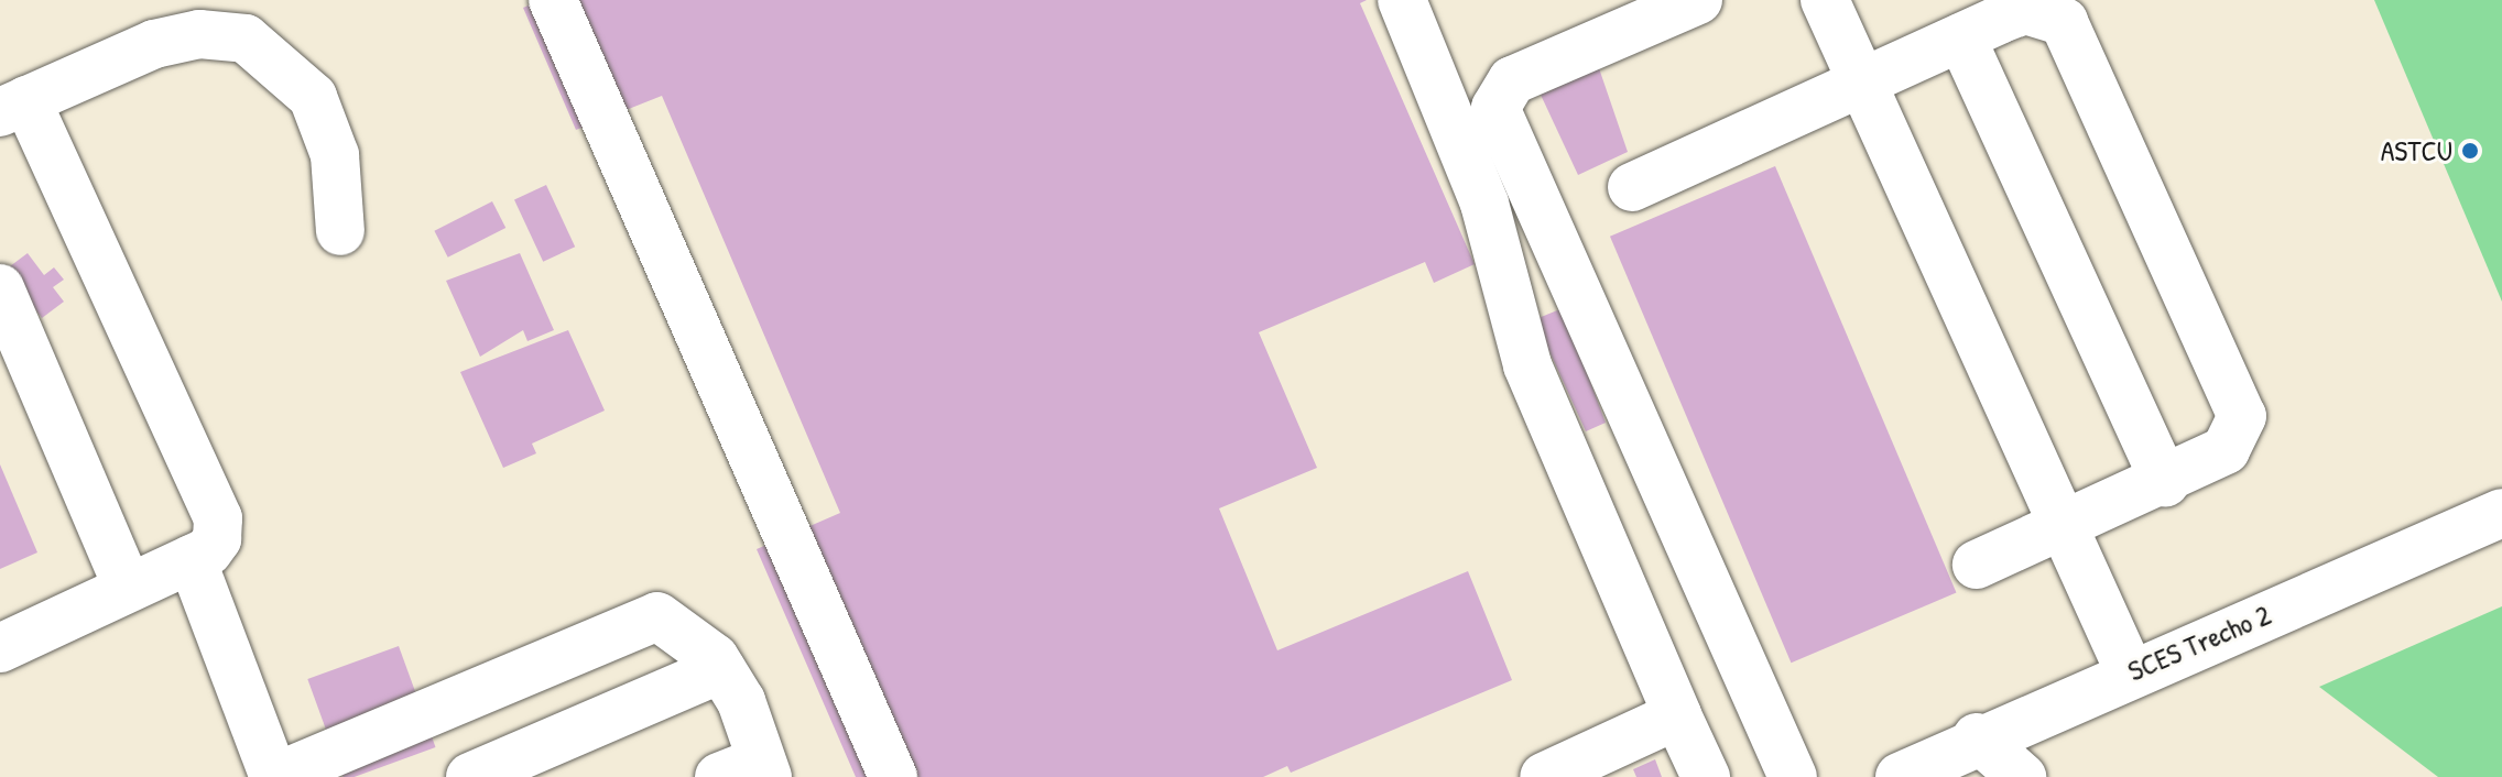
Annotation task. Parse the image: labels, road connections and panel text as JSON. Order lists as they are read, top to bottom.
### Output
{
  "streets": {
    "street": ["SCES Trecho 2"]
  },
  "places": ["ASTCU"]
}
